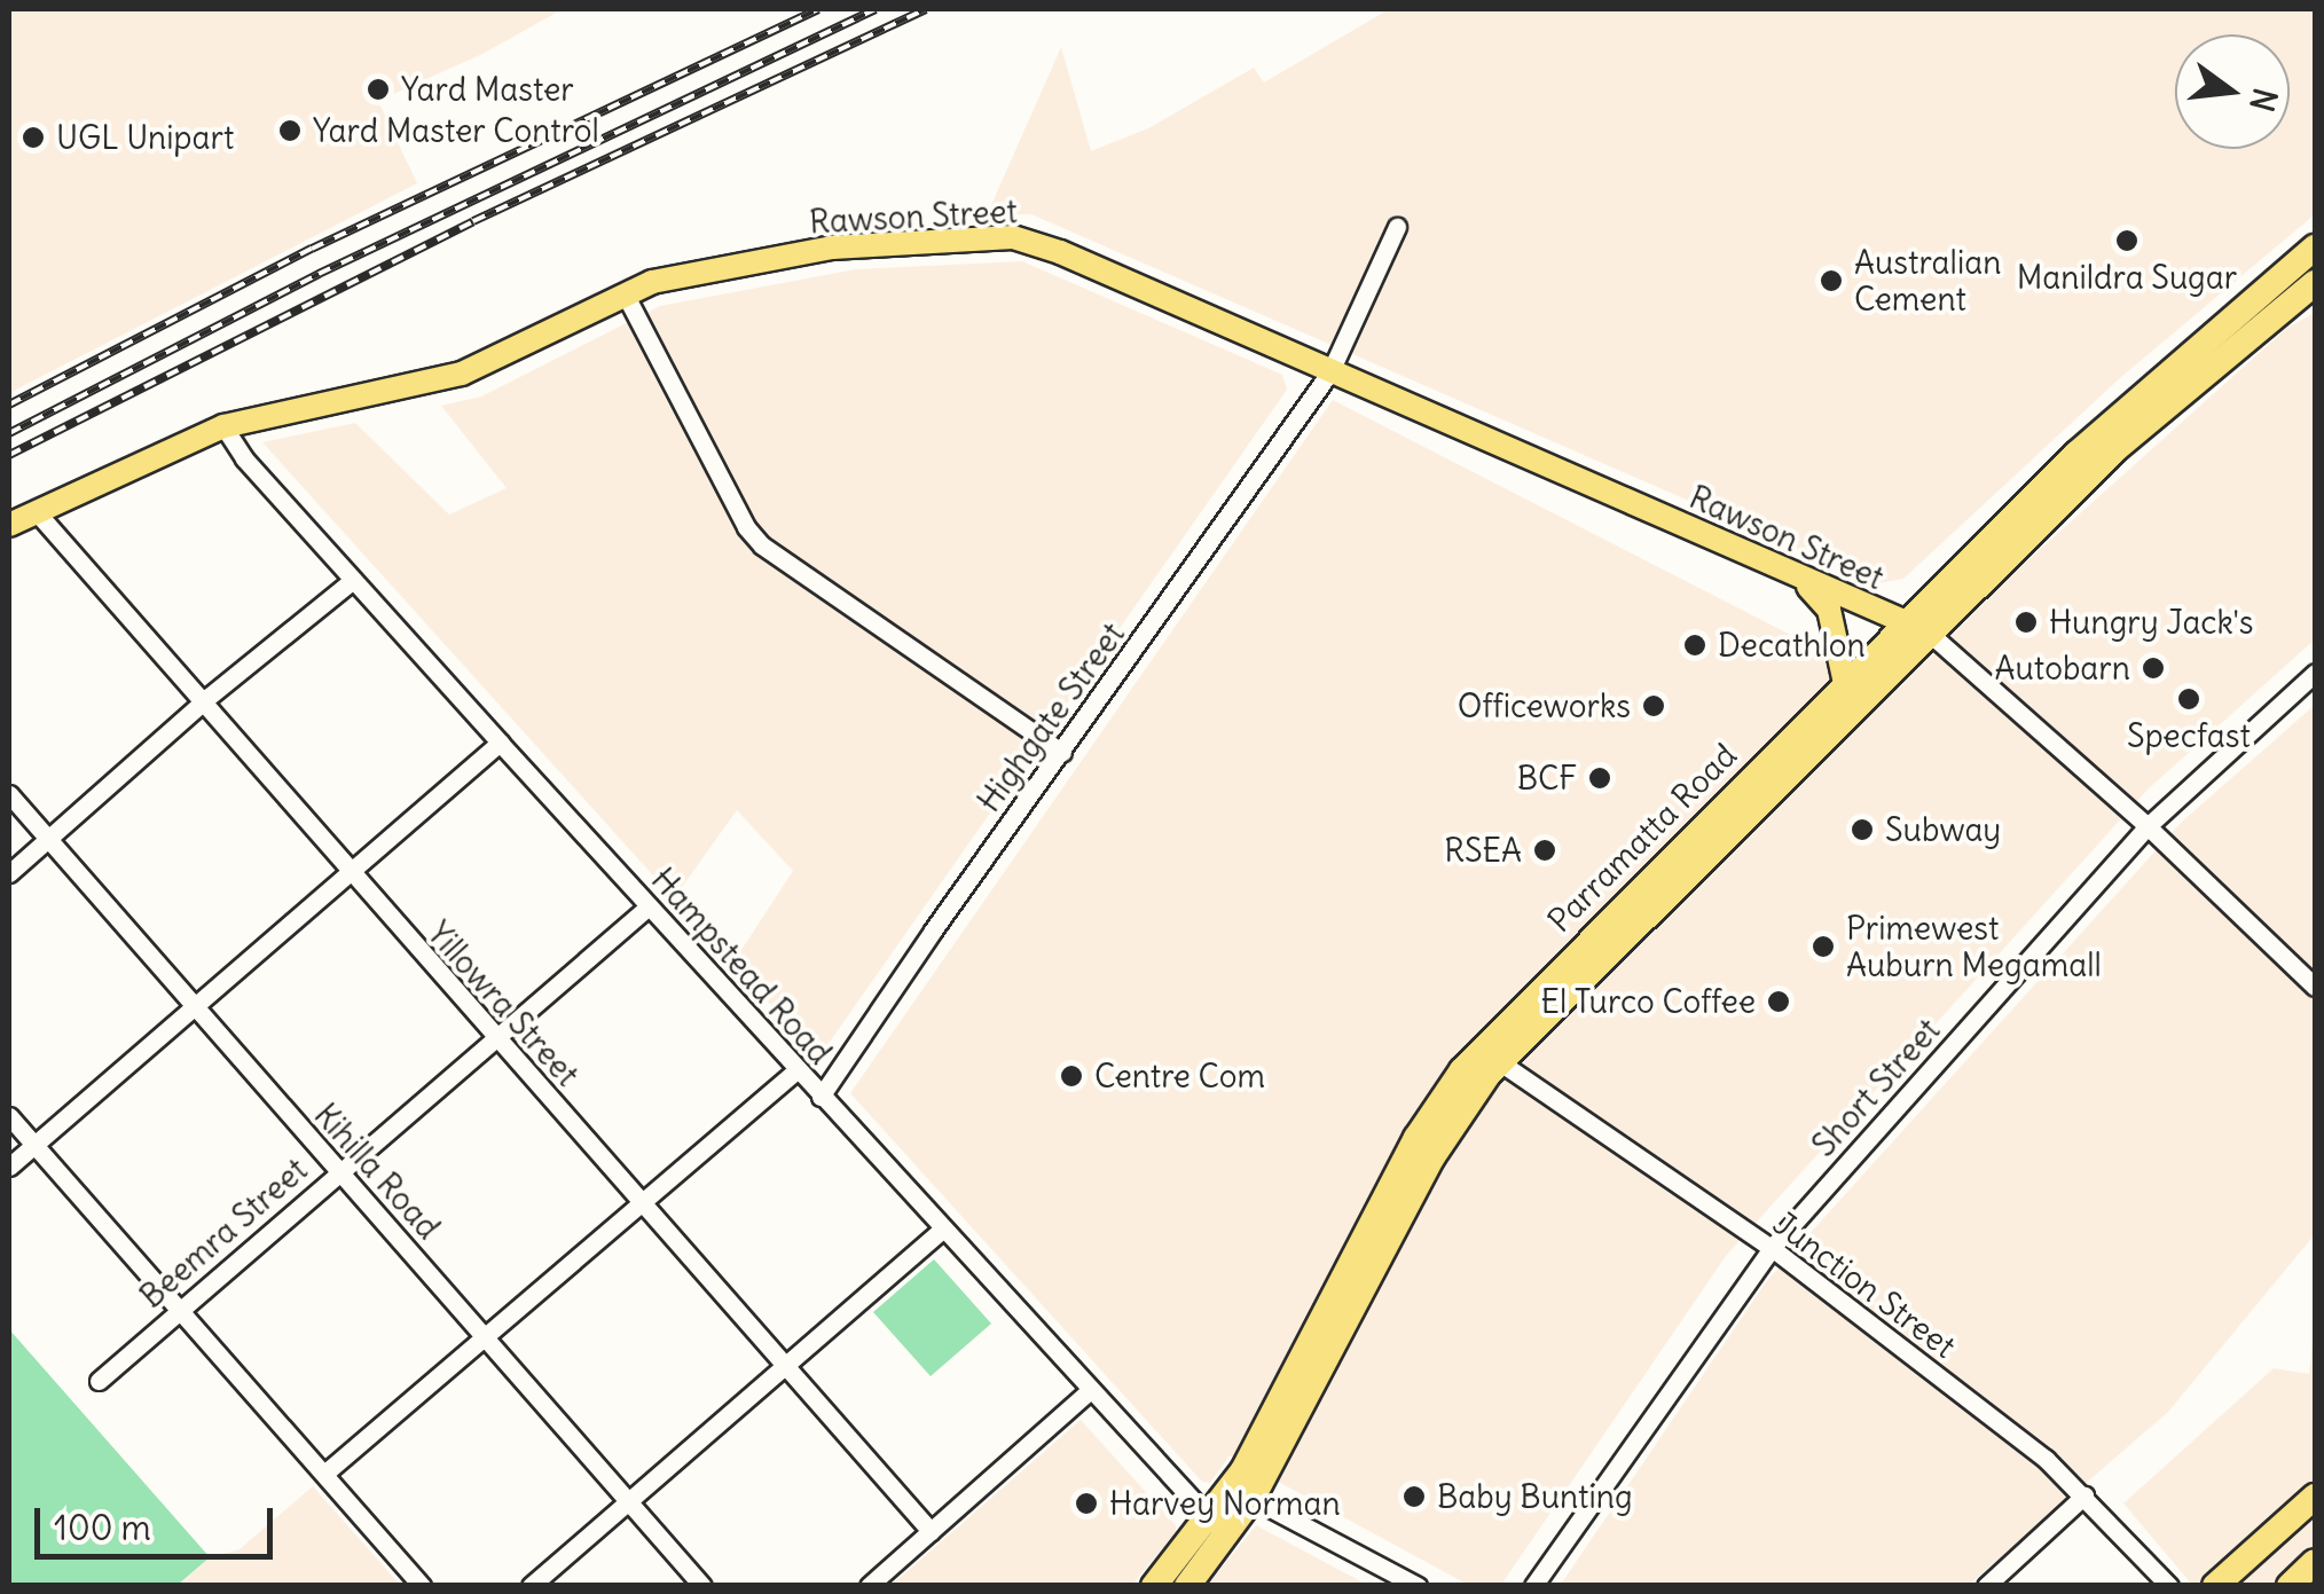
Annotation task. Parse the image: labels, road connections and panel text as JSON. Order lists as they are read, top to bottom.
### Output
{
  "streets": {
    "highway": ["Parramatta Road"],
    "main road": ["Rawson Street"],
    "street": [
      "Highgate Street",
      "Hampstead Road",
      "Yillowra Street",
      "Short Street",
      "Kihilla Road",
      "Beemra Street",
      "Junction Street"
    ]
  },
  "crossings": [
    ["Rawson Street", "Highgate Street"],
    ["Rawson Street", "Parramatta Road"],
    ["Rawson Street", "Hampstead Road"],
    ["Rawson Street", "Yillowra Street"],
    ["Highgate Street", "Hampstead Road"],
    ["Parramatta Road", "Hampstead Road"],
    ["Parramatta Road", "Junction Street"],
    ["Hampstead Road", "Beemra Street"],
    ["Yillowra Street", "Beemra Street"],
    ["Short Street", "Junction Street"],
    ["Kihilla Road", "Beemra Street"]
  ],
  "places": [
    "Yard Master",
    "Yard Master Control",
    "UGL Unipart",
    "Manildra Sugar",
    "Australian Cement",
    "Hungry Jack's",
    "Decathlon",
    "Autobarn",
    "Specfast",
    "Officeworks",
    "BCF",
    "Subway",
    "RSEA",
    "Primewest Auburn Megamall",
    "El Turco Coffee",
    "Centre Com",
    "Baby Bunting",
    "Harvey Norman"
  ],
  "scale_bar": "100 m",
  "north": "right"
}
